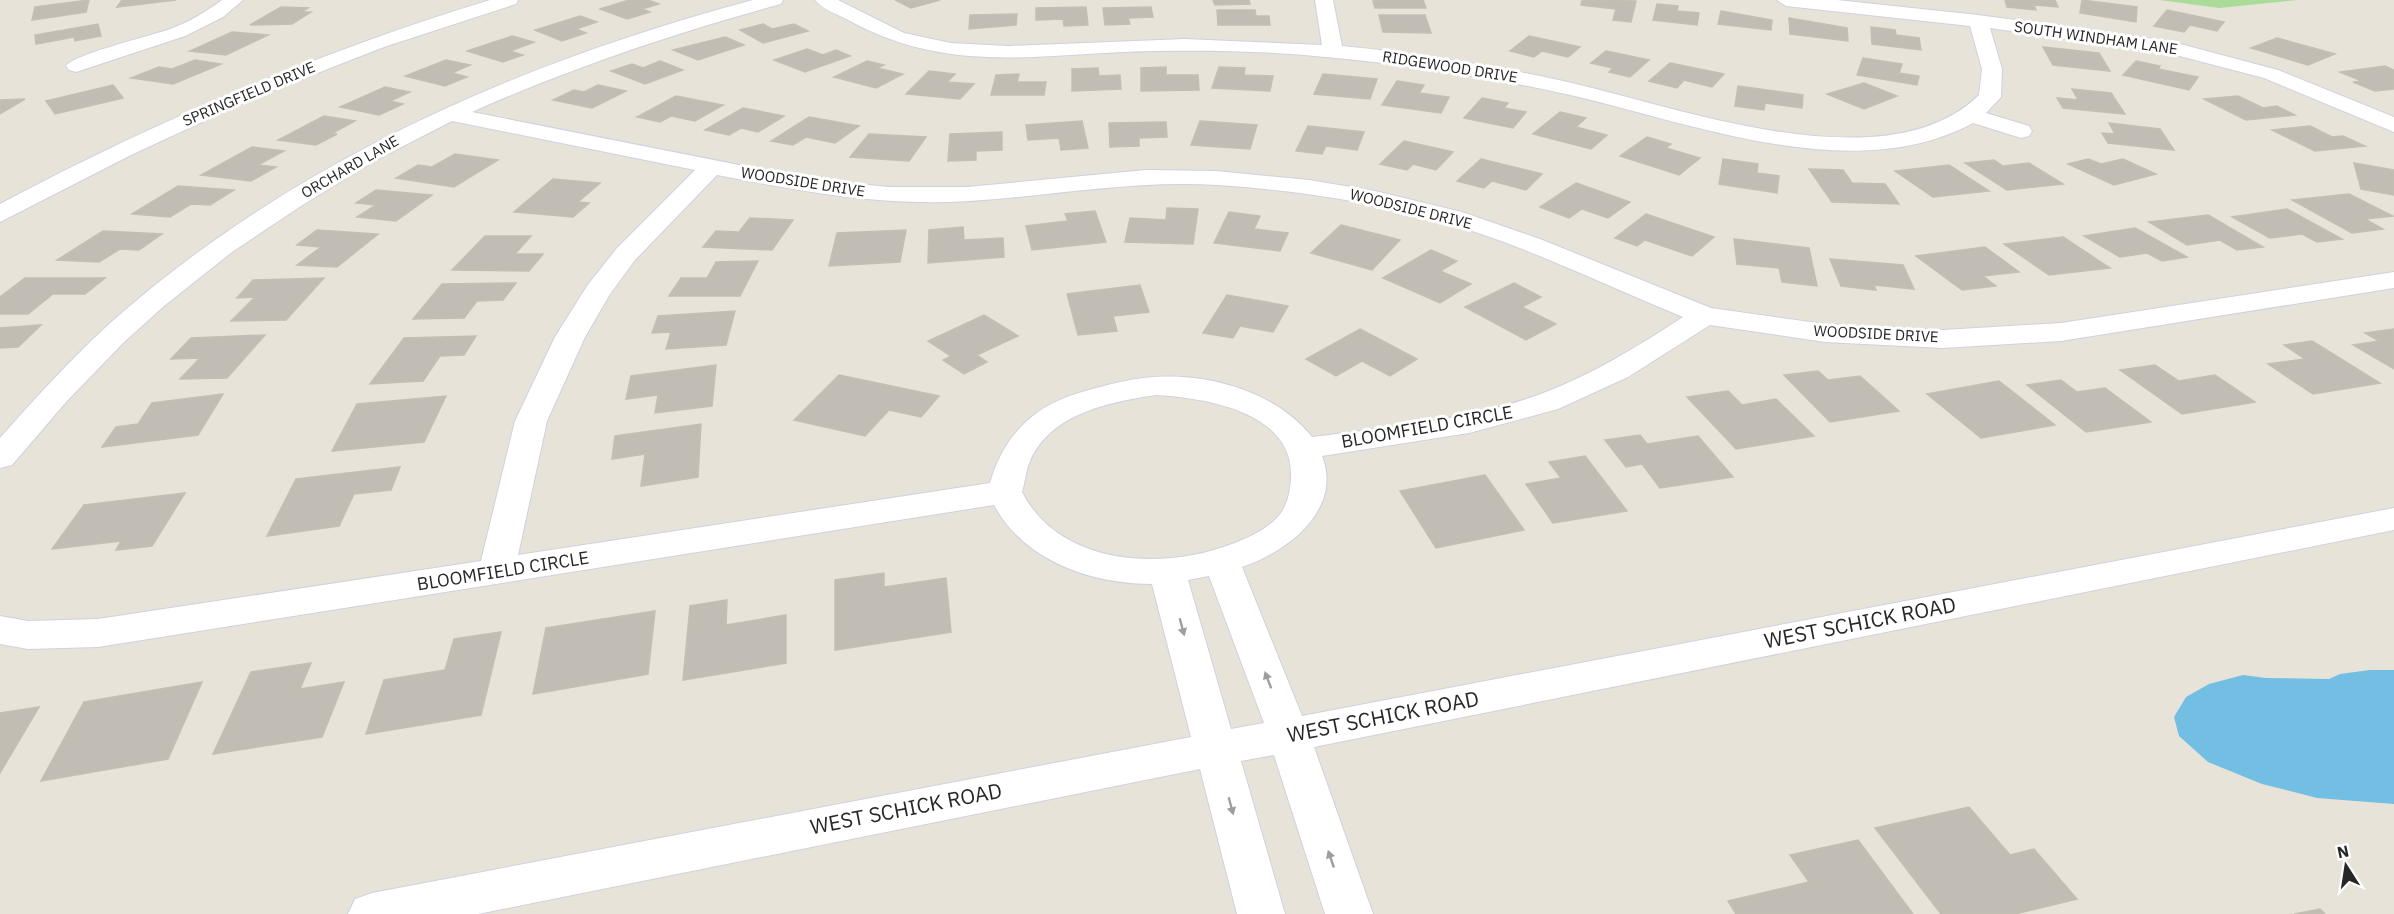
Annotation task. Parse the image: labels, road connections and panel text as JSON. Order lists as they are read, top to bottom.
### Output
{
  "streets": {
    "street": [
      "SOUTH WINDHAM LANE",
      "RIDGEWOOD DRIVE",
      "SPRINGFIELD DRIVE",
      "ORCHARD LANE",
      "WOODSIDE DRIVE",
      "BLOOMFIELD CIRCLE",
      "WEST SCHICK ROAD"
    ]
  },
  "crossings": [
    ["SOUTH WINDHAM LANE", "RIDGEWOOD DRIVE"],
    ["ORCHARD LANE", "WOODSIDE DRIVE"],
    ["WOODSIDE DRIVE", "BLOOMFIELD CIRCLE"]
  ],
  "north": "top"
}
